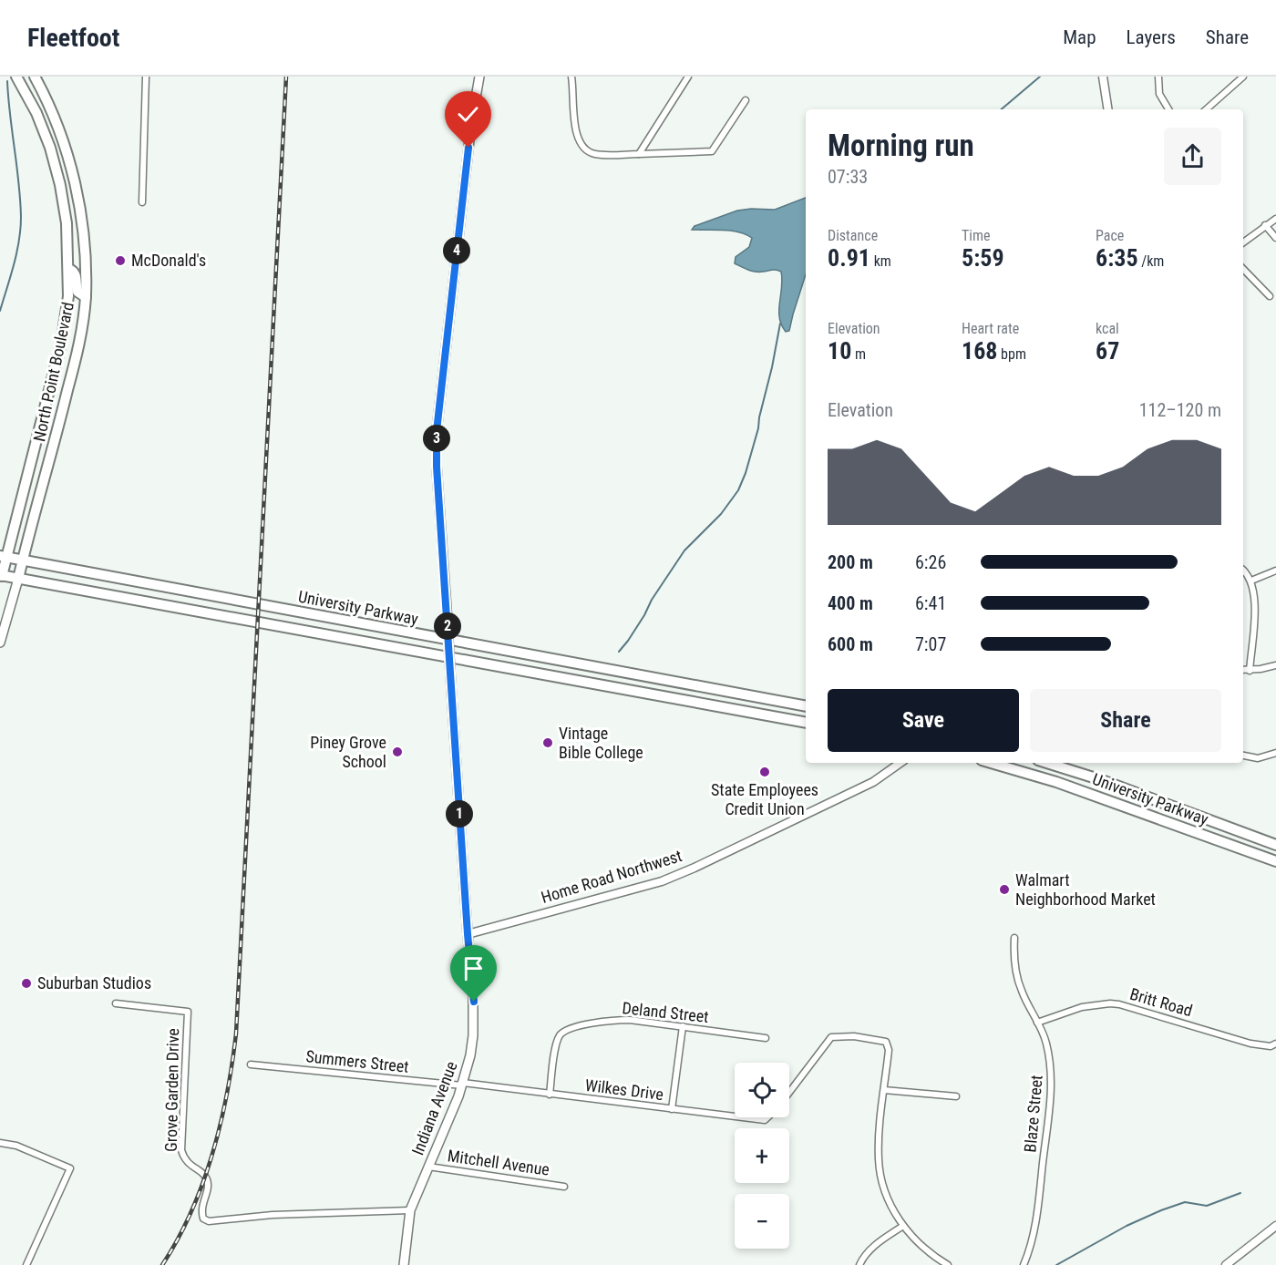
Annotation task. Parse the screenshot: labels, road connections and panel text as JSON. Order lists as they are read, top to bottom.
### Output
{
  "streets": {
    "main road": ["North Point Boulevard", "University Parkway", "Indiana Avenue"],
    "street": [
      "Home Road Northwest",
      "Britt Road",
      "Deland Street",
      "Summers Street",
      "Grove Garden Drive",
      "Wilkes Drive",
      "Blaze Street",
      "Mitchell Avenue"
    ]
  },
  "crossings": [
    ["North Point Boulevard", "University Parkway"],
    ["Home Road Northwest", "Indiana Avenue"],
    ["Britt Road", "Blaze Street"],
    ["Deland Street", "Wilkes Drive"],
    ["Summers Street", "Wilkes Drive"],
    ["Summers Street", "Indiana Avenue"],
    ["Grove Garden Drive", "Indiana Avenue"],
    ["Wilkes Drive", "Indiana Avenue"],
    ["Indiana Avenue", "Mitchell Avenue"]
  ],
  "places": [
    "McDonald's",
    "Vintage Bible College",
    "Piney Grove School",
    "State Employees Credit Union",
    "Walmart Neighborhood Market",
    "Suburban Studios"
  ],
  "page": {
    "header": "Fleetfoot",
    "nav": ["Map", "Layers", "Share"],
    "heading": ["Morning run", "07:33"],
    "stats": [
      ["Distance", "0.91 km"],
      ["Time", "5:59"],
      ["Pace", "6:35 /km"],
      ["Elevation", "10 m"],
      ["Heart rate", "168 bpm"],
      ["kcal", "67"]
    ],
    "pins": [
      "4",
      "3",
      "2",
      "1"
    ],
    "chart": ["Elevation", "112–120 m"],
    "list": [
      {
        "name": "200 m",
        "note": "6:26"
      },
      {
        "name": "400 m",
        "note": "6:41"
      },
      {
        "name": "600 m",
        "note": "7:07"
      }
    ],
    "buttons": ["Save", "Share"],
    "map_buttons": ["+", "−"]
  }
}
